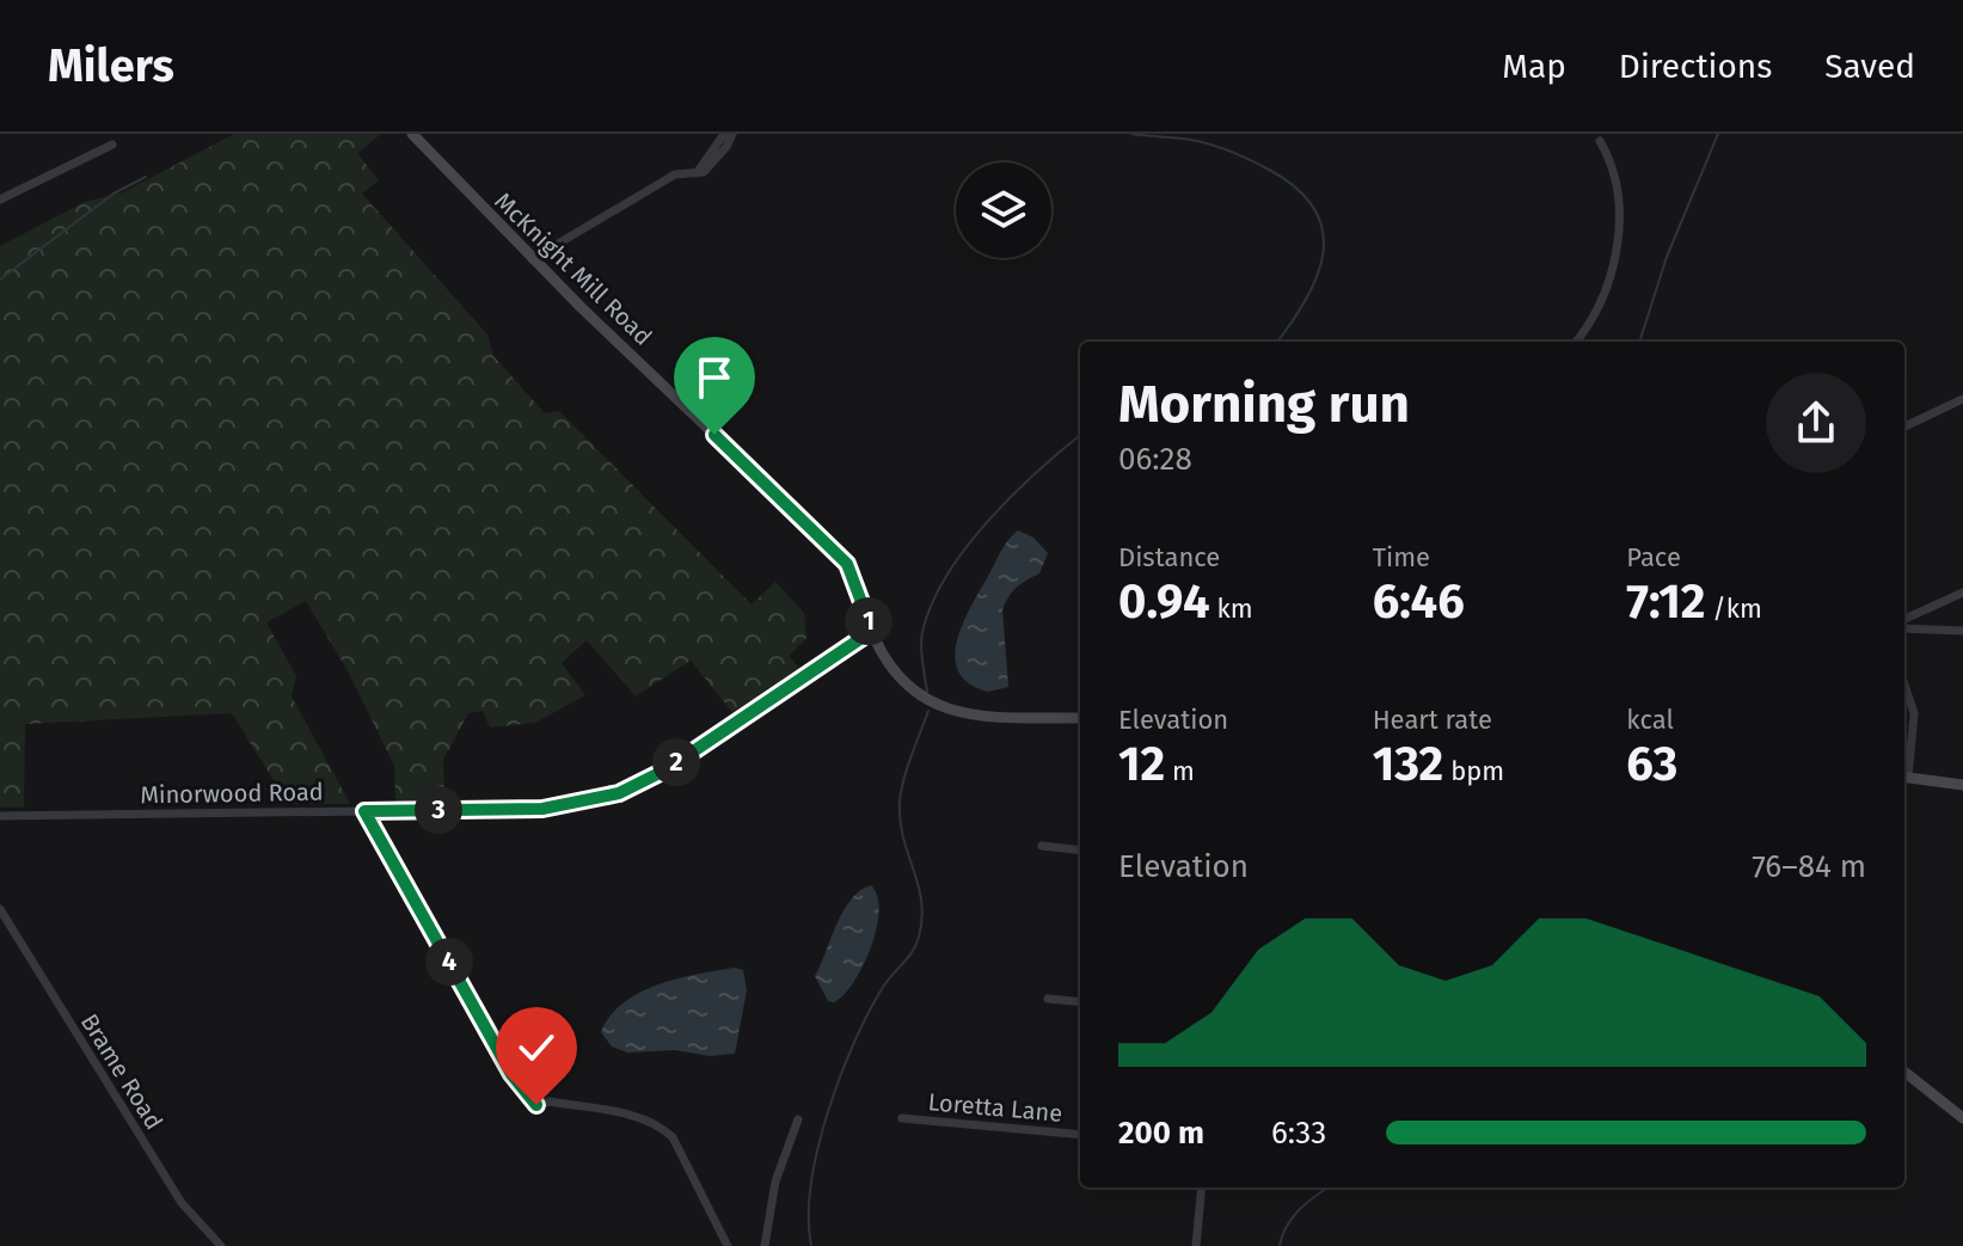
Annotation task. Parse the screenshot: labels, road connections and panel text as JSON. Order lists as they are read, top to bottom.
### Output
{
  "streets": {
    "street": [
      "McKnight Mill Road",
      "Minorwood Road",
      "Brame Road",
      "Loretta Lane"
    ]
  },
  "crossings": [
    ["McKnight Mill Road", "Minorwood Road"]
  ],
  "page": {
    "header": "Milers",
    "nav": ["Map", "Directions", "Saved"],
    "heading": ["Morning run", "06:28"],
    "stats": [
      ["Distance", "0.94 km"],
      ["Time", "6:46"],
      ["Pace", "7:12 /km"],
      ["Elevation", "12 m"],
      ["Heart rate", "132 bpm"],
      ["kcal", "63"]
    ],
    "pins": [
      "1",
      "2",
      "3",
      "4"
    ],
    "chart": ["Elevation", "76–84 m"],
    "list": [
      {
        "name": "200 m",
        "note": "6:33"
      }
    ]
  }
}
